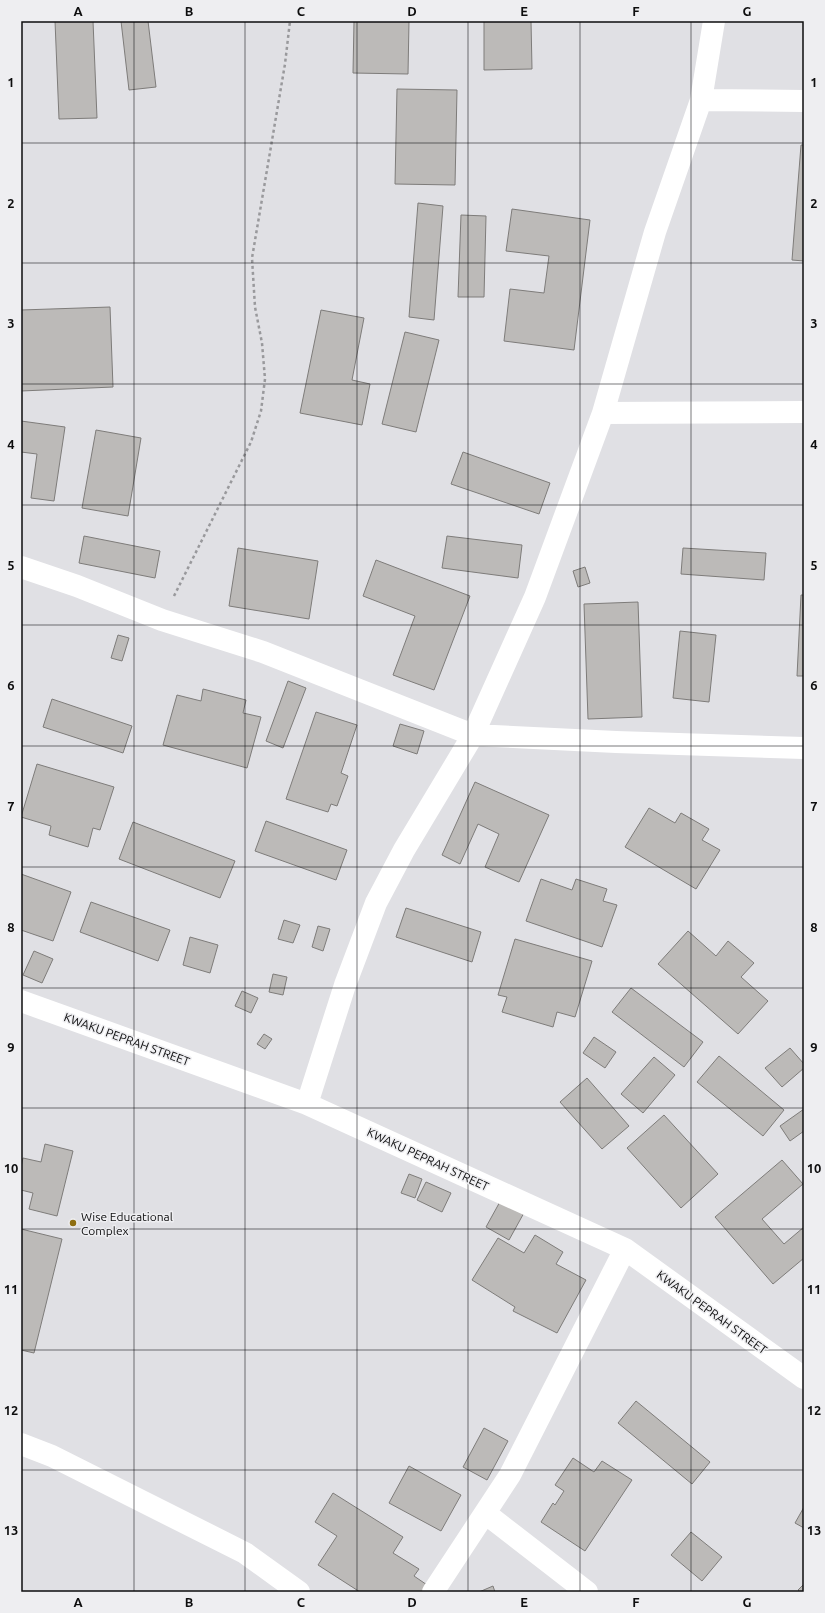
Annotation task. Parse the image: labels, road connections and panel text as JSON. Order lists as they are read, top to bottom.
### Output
{
  "streets": {
    "street": ["KWAKU PEPRAH STREET"]
  },
  "places": ["Wise Educational Complex"],
  "grid": {
    "columns": [
      "A",
      "B",
      "C",
      "D",
      "E",
      "F",
      "G"
    ],
    "rows": [
      "1",
      "2",
      "3",
      "4",
      "5",
      "6",
      "7",
      "8",
      "9",
      "10",
      "11",
      "12",
      "13"
    ]
  }
}
